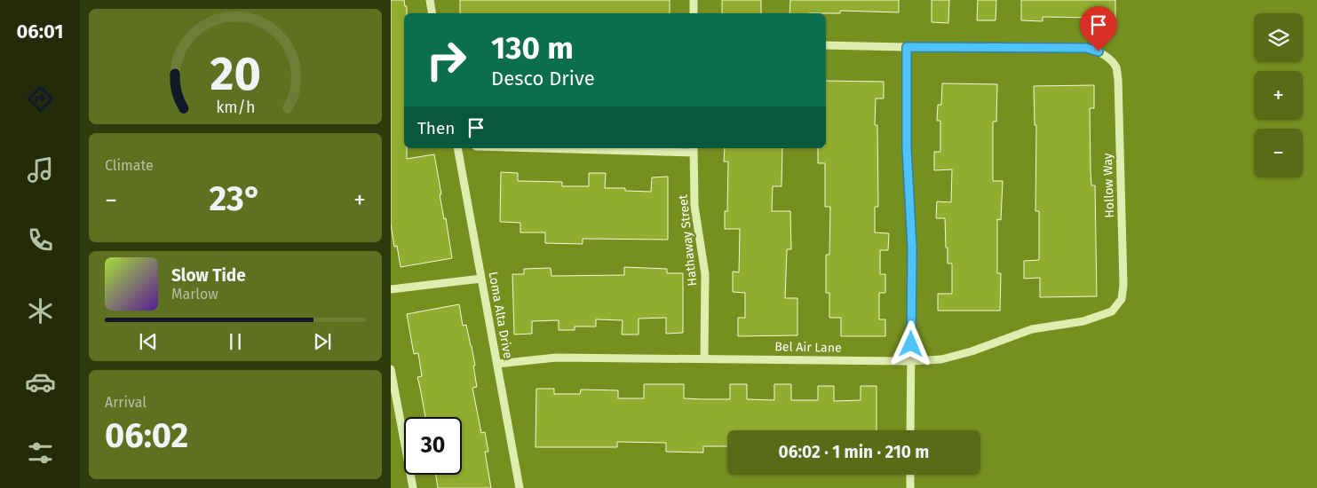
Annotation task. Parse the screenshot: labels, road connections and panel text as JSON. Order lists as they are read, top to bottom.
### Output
{
  "streets": {
    "street": [
      "Hollow Way",
      "Hathaway Street",
      "Loma Alta Drive",
      "Bel Air Lane"
    ]
  },
  "crossings": [
    ["Hollow Way", "Bel Air Lane"],
    ["Hathaway Street", "Bel Air Lane"],
    ["Loma Alta Drive", "Bel Air Lane"]
  ],
  "page": {
    "tabs": "06:01",
    "map_buttons": ["+", "−"],
    "turn": ["130 m", "Desco Drive"],
    "then": "Then",
    "tile": [
      "Climate",
      ["Arrival", "06:02"]
    ],
    "heat": ["−", "23°", "+"],
    "song": ["Slow Tide", "Marlow"],
    "limit": "30",
    "trip": "06:02 · 1 min · 210 m",
    "gauge": ["20", "km/h"]
  }
}
